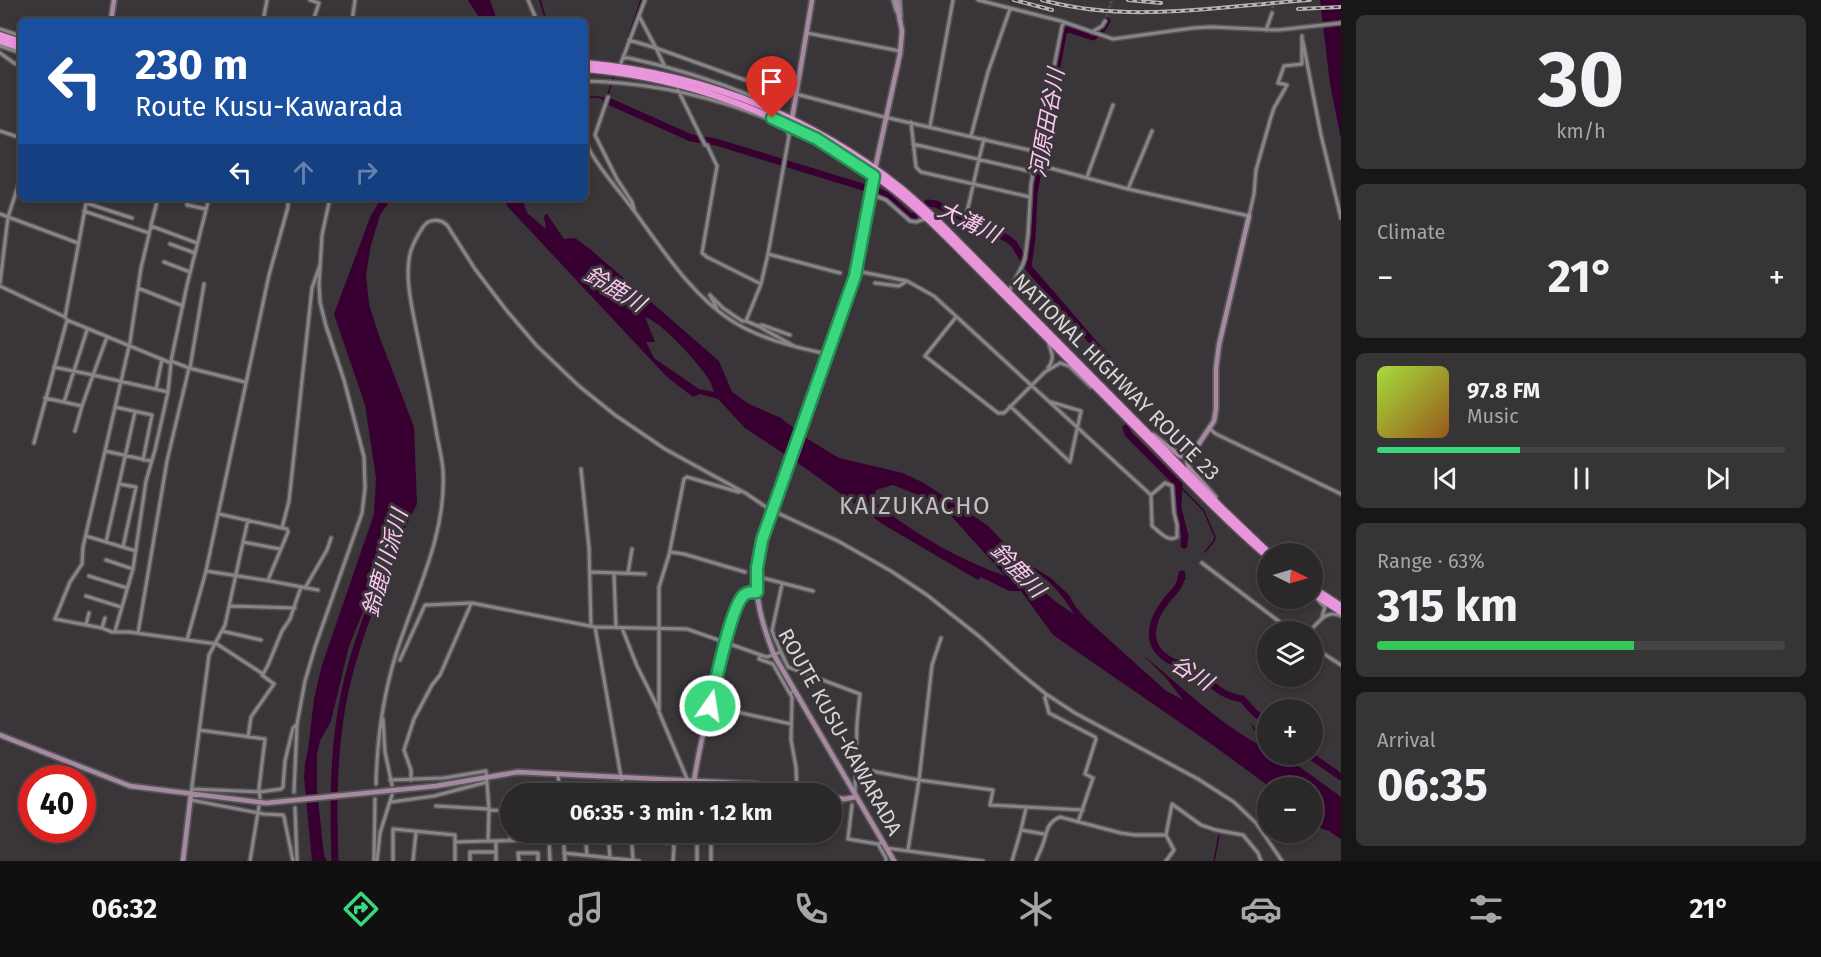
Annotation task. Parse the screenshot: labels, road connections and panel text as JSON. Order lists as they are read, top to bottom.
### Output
{
  "streets": {
    "highway": ["NATIONAL HIGHWAY ROUTE 23"],
    "street": ["ROUTE KUSU-KAWARADA"]
  },
  "crossings": [
    ["NATIONAL HIGHWAY ROUTE 23", "ROUTE KUSU-KAWARADA"]
  ],
  "districts": ["KAIZUKACHO"],
  "water": [
    "河原田谷川",
    "大溝川",
    "鈴鹿川",
    "鈴鹿川派川",
    "谷川"
  ],
  "north": "right",
  "page": {
    "tile": [
      ["30", "km/h"],
      "Climate",
      ["Range · 63%", "315 km"],
      ["Arrival", "06:35"]
    ],
    "turn": ["230 m", "Route Kusu-Kawarada"],
    "heat": ["−", "21°", "+"],
    "song": ["97.8 FM", "Music"],
    "map_buttons": ["+", "−"],
    "limit": "40",
    "trip": "06:35 · 3 min · 1.2 km",
    "tabs": ["06:32", "21°"]
  }
}
